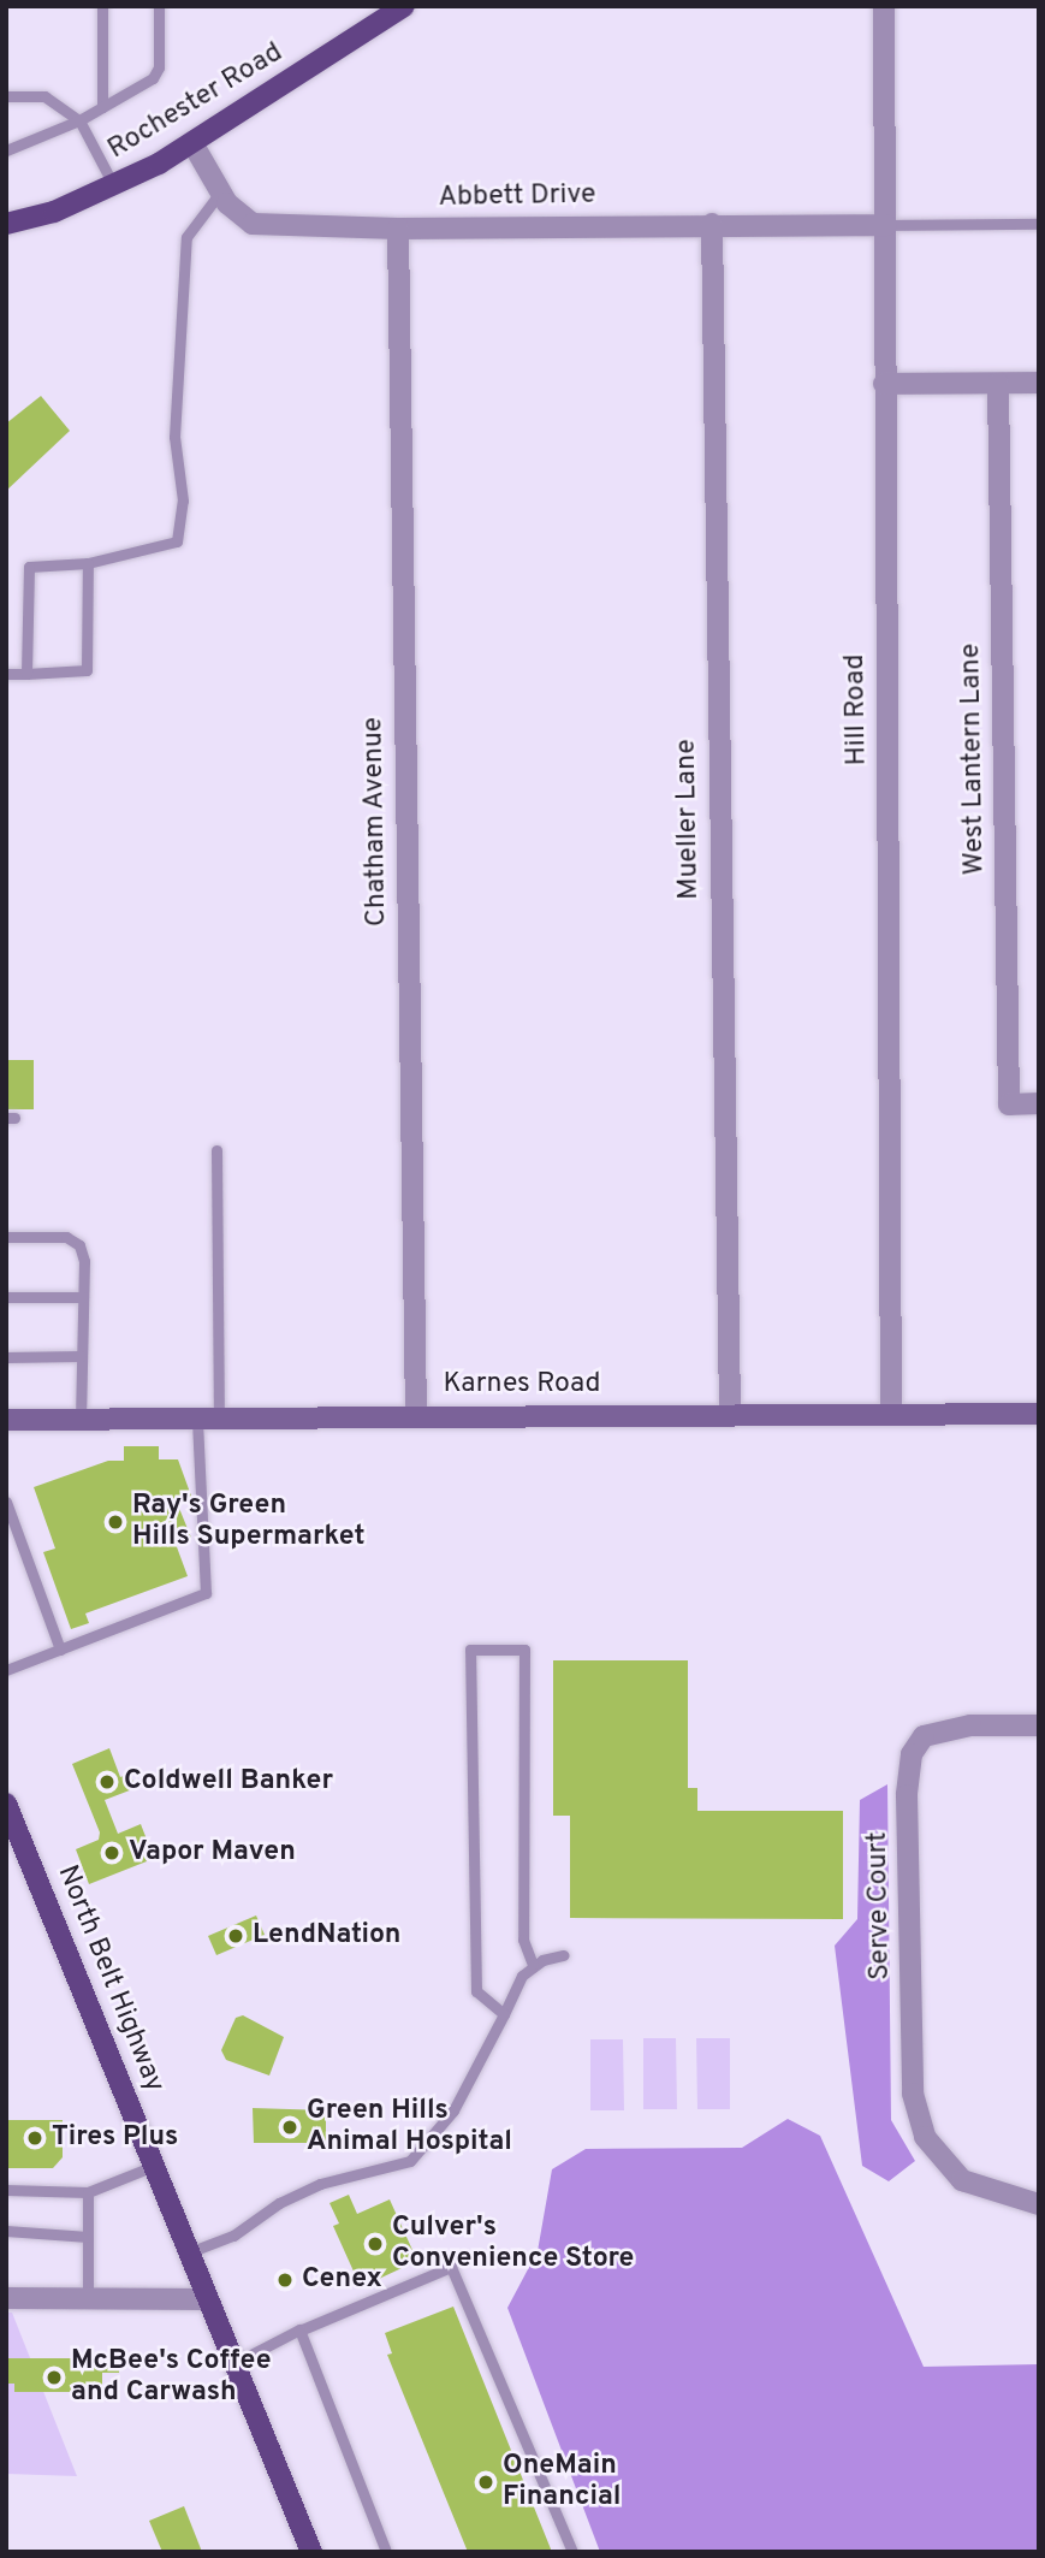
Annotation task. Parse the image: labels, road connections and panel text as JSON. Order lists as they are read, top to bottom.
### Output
{
  "streets": {
    "main road": ["Rochester Road", "North Belt Highway"],
    "street": [
      "Abbett Drive",
      "Hill Road",
      "West Lantern Lane",
      "Mueller Lane",
      "Chatham Avenue",
      "Karnes Road",
      "Serve Court"
    ]
  },
  "crossings": [
    ["Rochester Road", "Abbett Drive"],
    ["Abbett Drive", "Hill Road"],
    ["Abbett Drive", "Mueller Lane"],
    ["Abbett Drive", "Chatham Avenue"],
    ["Hill Road", "Karnes Road"],
    ["Mueller Lane", "Karnes Road"],
    ["Chatham Avenue", "Karnes Road"]
  ],
  "places": [
    "Ray's Green Hills Supermarket",
    "Coldwell Banker",
    "Vapor Maven",
    "LendNation",
    "Green Hills Animal Hospital",
    "Tires Plus",
    "Culver's Convenience Store",
    "Cenex",
    "McBee's Coffee and Carwash",
    "OneMain Financial"
  ]
}
